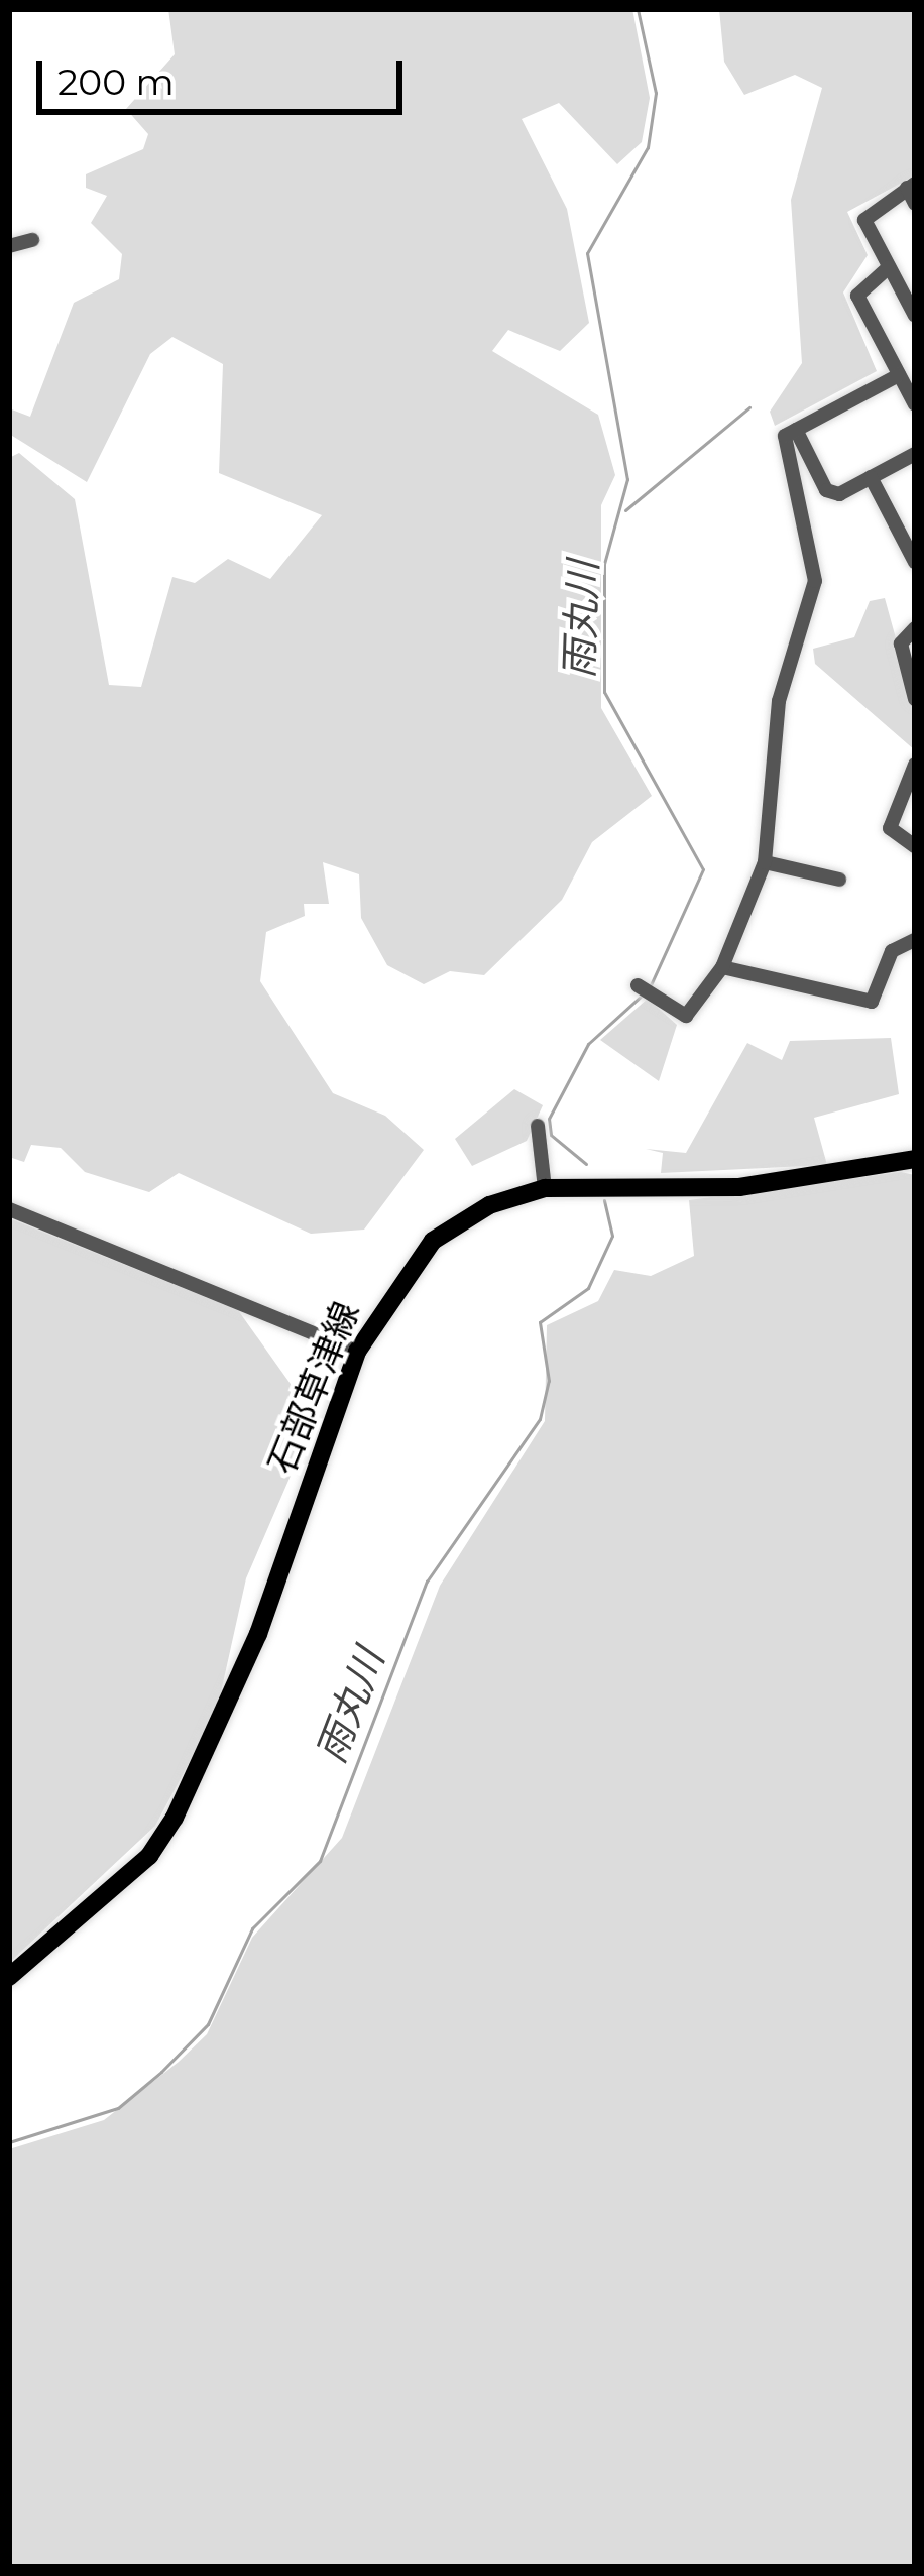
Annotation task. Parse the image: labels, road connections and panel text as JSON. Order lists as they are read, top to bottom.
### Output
{
  "streets": {
    "main road": ["石部草津線"]
  },
  "water": ["雨丸川"],
  "scale_bar": "200 m"
}
